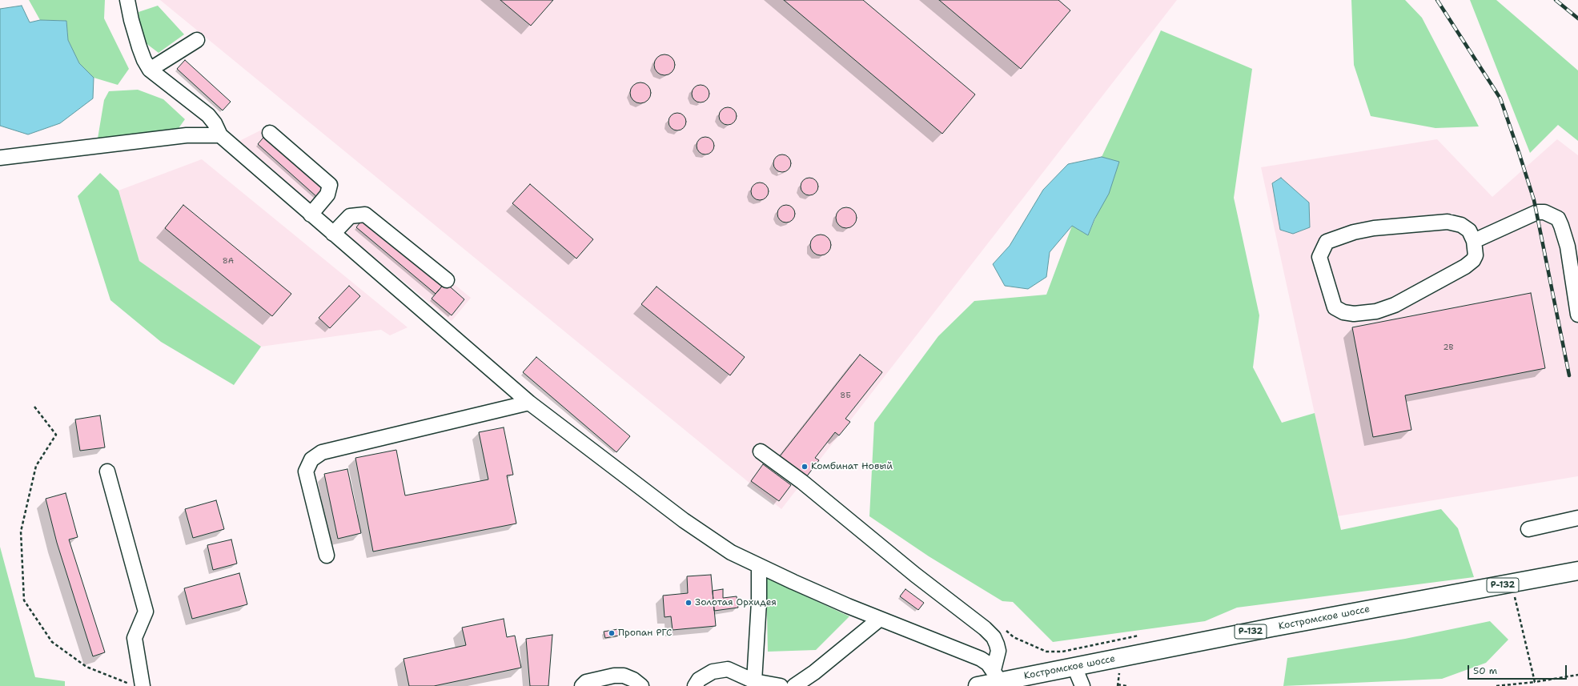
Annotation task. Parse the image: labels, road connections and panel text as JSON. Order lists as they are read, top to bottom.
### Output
{
  "streets": {
    "highway": ["Р-132", "Костромское шоссе"]
  },
  "places": ["Комбинат Новый", "Золотая Орхидея", "Пропан РГС"],
  "house_numbers": ["8А", "2В", "8Б"],
  "scale_bar": "50 m"
}
